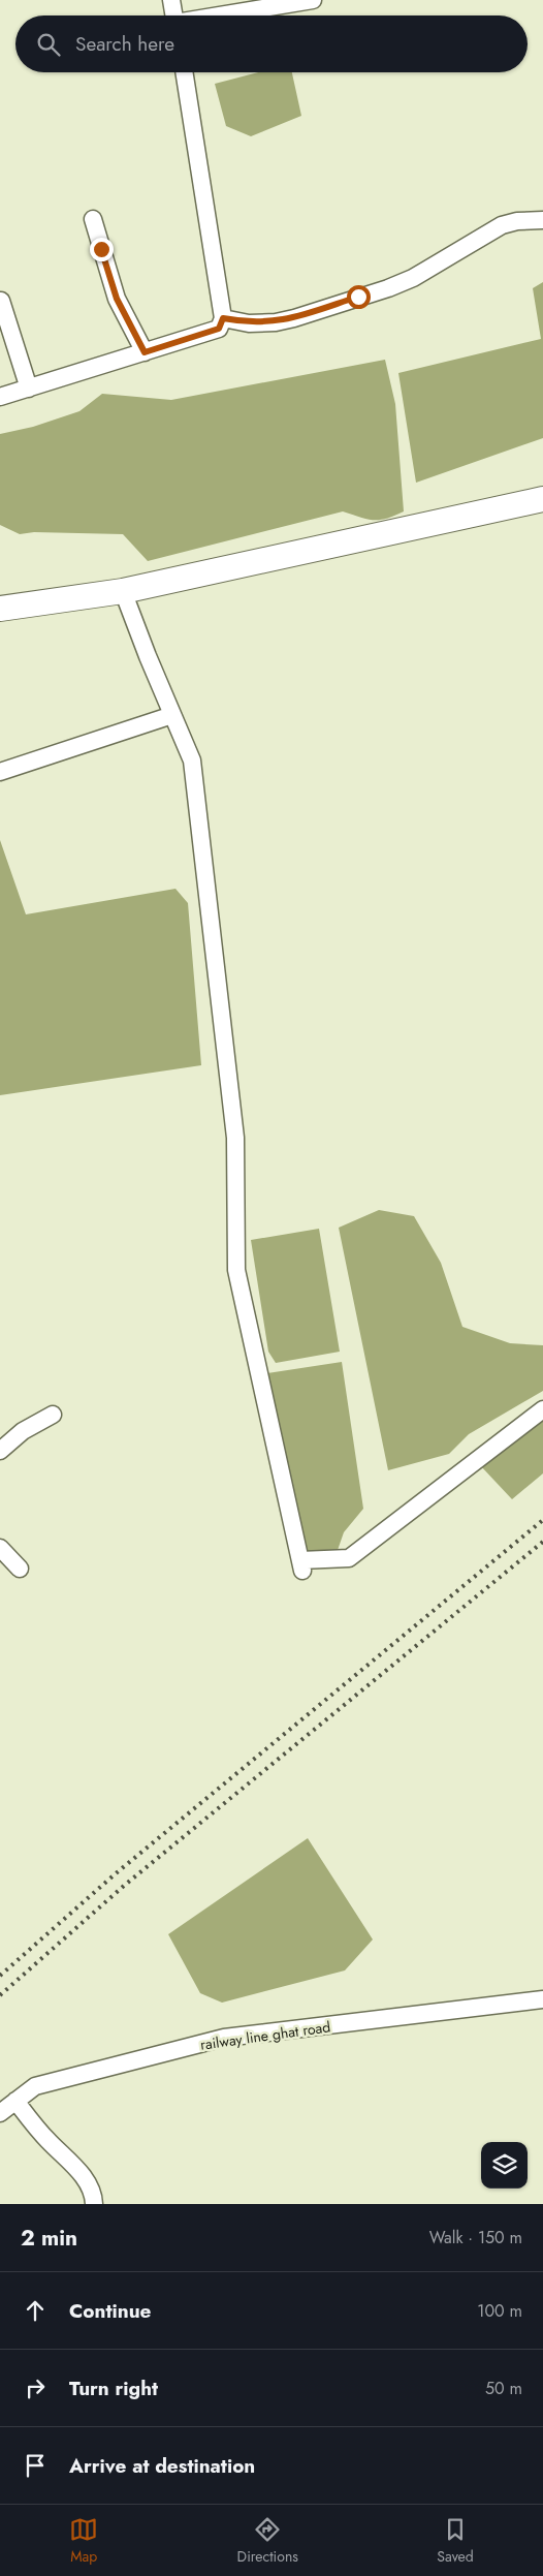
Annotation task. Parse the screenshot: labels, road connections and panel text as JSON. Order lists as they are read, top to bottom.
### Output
{
  "streets": {
    "street": ["railway line ghat road"]
  },
  "page": {
    "search": "Search here",
    "heading": ["2 min", "Walk · 150 m"],
    "list": [
      ["Continue", "100 m"],
      ["Turn right", "50 m"],
      "Arrive at destination"
    ],
    "nav": ["Map", "Directions", "Saved"]
  }
}
